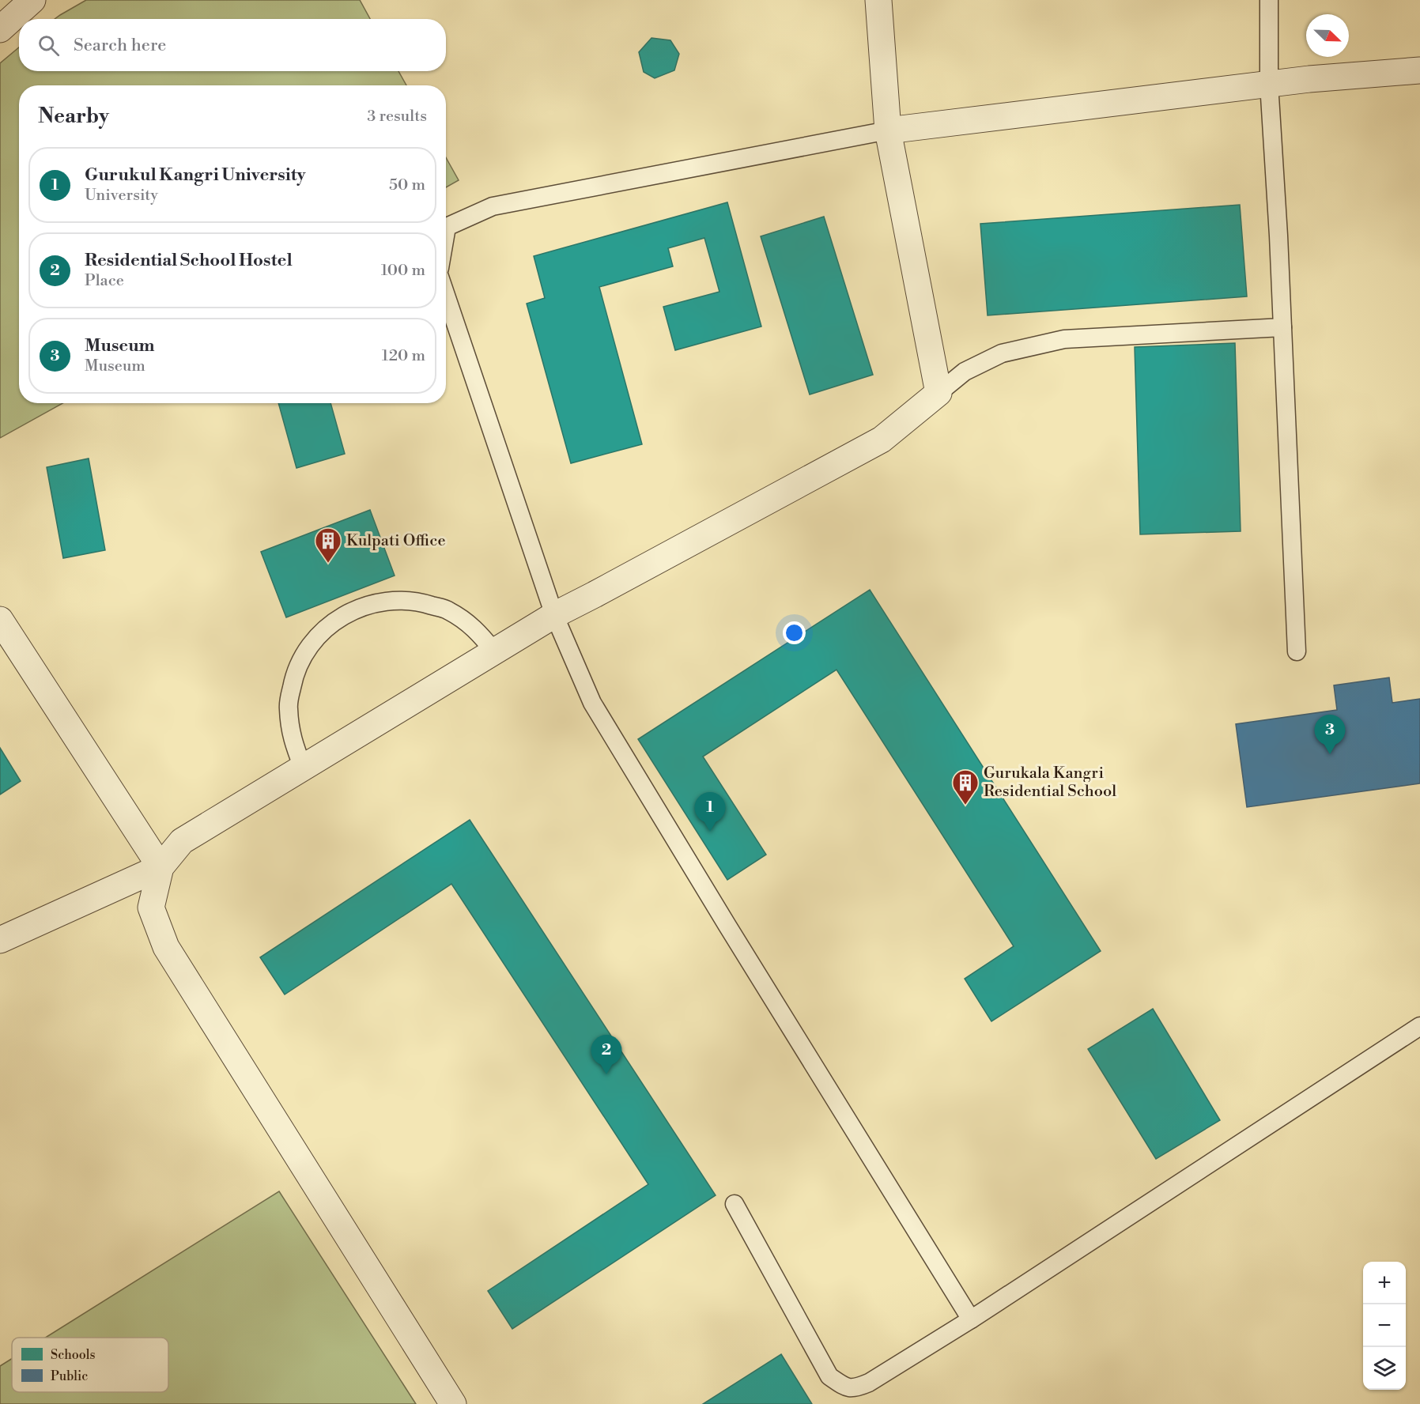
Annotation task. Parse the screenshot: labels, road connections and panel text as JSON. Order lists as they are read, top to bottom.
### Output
{
  "places": {
    "building": ["Kulpati Office", "Gurukala Kangri Residential School"]
  },
  "legend": ["Schools", "Public"],
  "north": "bottom right",
  "page": {
    "search": "Search here",
    "heading": ["Nearby", "3 results"],
    "list": [
      {
        "mark": "1",
        "name": "Gurukul Kangri University",
        "note": "University",
        "value": "50 m"
      },
      {
        "mark": "2",
        "name": "Residential School Hostel",
        "note": "Place",
        "value": "100 m"
      },
      {
        "mark": "3",
        "name": "Museum",
        "note": "Museum",
        "value": "120 m"
      }
    ],
    "pins": ["3", "1", "2"],
    "map_buttons": ["+", "−"]
  }
}
